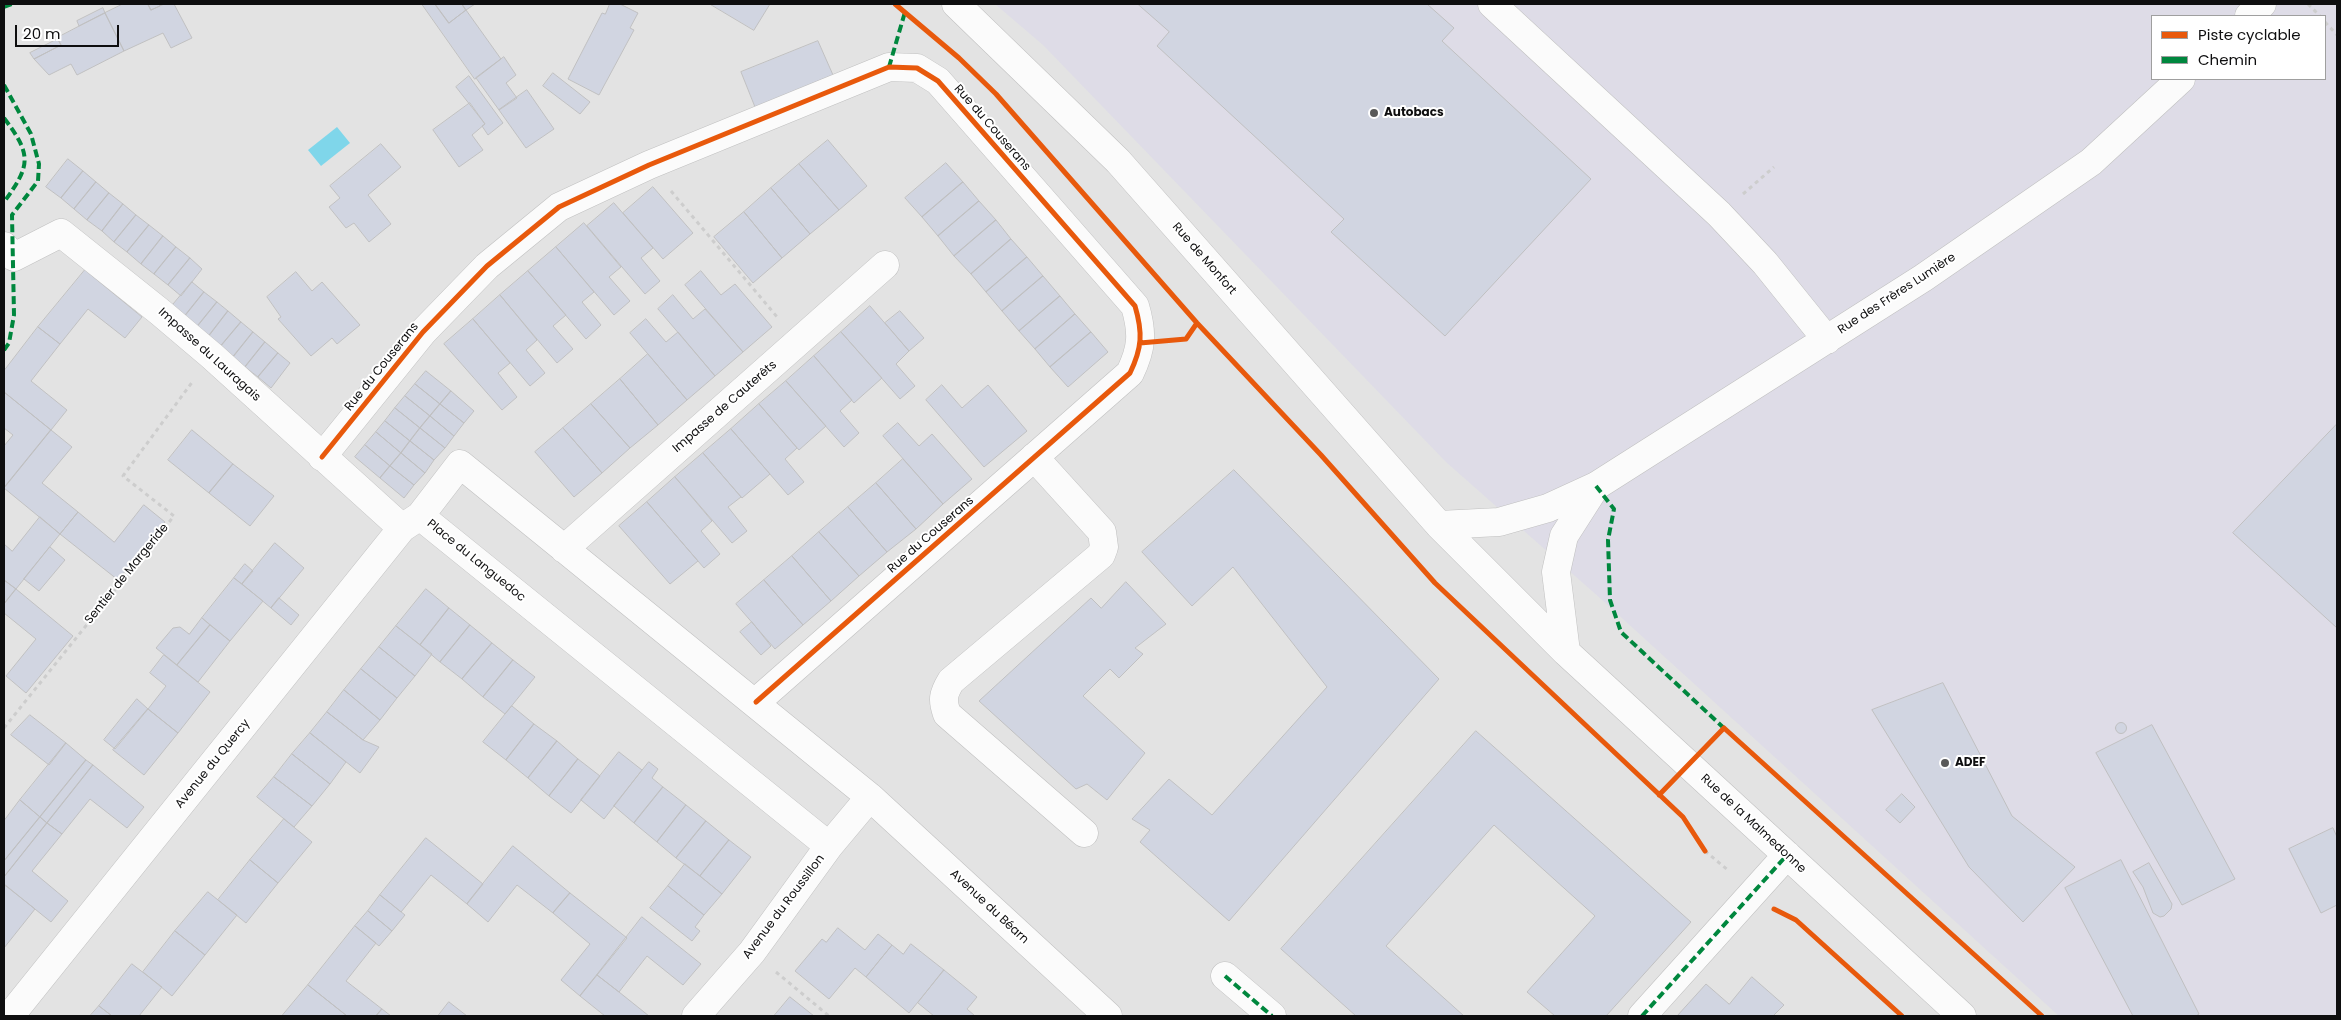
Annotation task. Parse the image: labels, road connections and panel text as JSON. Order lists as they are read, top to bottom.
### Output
{
  "streets": {
    "street": [
      "Rue du Couserans",
      "Rue de Monfort",
      "Rue des Frères Lumière",
      "Impasse du Lauragais",
      "Impasse de Cauterêts",
      "Place du Languedoc",
      "Avenue du Quercy",
      "Rue de la Malmedonne",
      "Avenue du Roussillon",
      "Avenue du Béarn"
    ],
    "path": ["Sentier de Margeride"]
  },
  "crossings": [
    ["Rue du Couserans", "Impasse du Lauragais"],
    ["Rue du Couserans", "Place du Languedoc"],
    ["Rue de Monfort", "Rue des Frères Lumière"],
    ["Rue de Monfort", "Rue de la Malmedonne"],
    ["Rue des Frères Lumière", "Rue de la Malmedonne"],
    ["Impasse du Lauragais", "Place du Languedoc"],
    ["Impasse du Lauragais", "Sentier de Margeride"],
    ["Impasse du Lauragais", "Avenue du Quercy"],
    ["Impasse de Cauterêts", "Place du Languedoc"],
    ["Place du Languedoc", "Avenue du Quercy"],
    ["Place du Languedoc", "Avenue du Roussillon"],
    ["Place du Languedoc", "Avenue du Béarn"],
    ["Avenue du Roussillon", "Avenue du Béarn"]
  ],
  "places": ["Autobacs", "ADEF"],
  "legend": ["Piste cyclable", "Chemin"],
  "scale_bar": "20 m"
}
